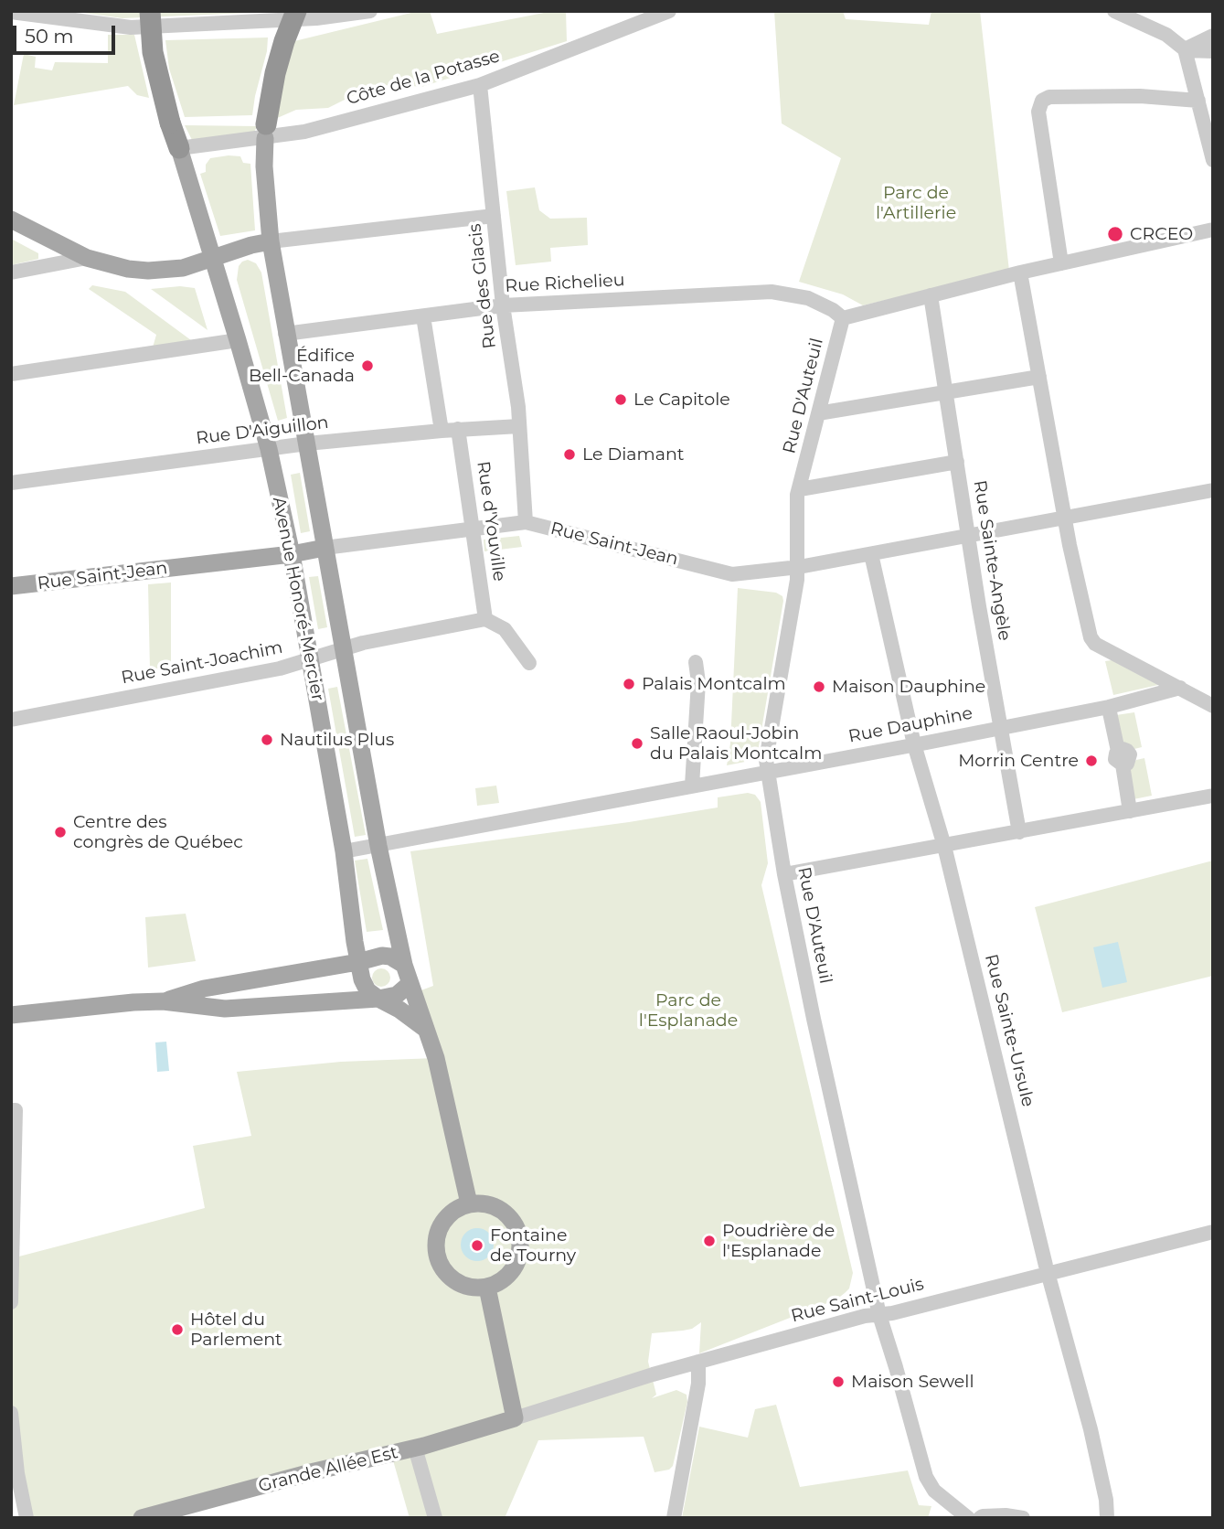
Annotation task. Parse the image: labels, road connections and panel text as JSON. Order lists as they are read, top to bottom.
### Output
{
  "streets": {
    "main road": ["Rue Saint-Jean", "Avenue Honoré-Mercier", "Grande Allée Est"],
    "street": [
      "Côte de la Potasse",
      "Rue Richelieu",
      "Rue des Glacis",
      "Rue D'Auteuil",
      "Rue D'Aiguillon",
      "Rue d'Youville",
      "Rue Sainte-Angèle",
      "Rue Saint-Joachim",
      "Rue Dauphine",
      "Rue Sainte-Ursule",
      "Rue Saint-Louis"
    ]
  },
  "crossings": [
    ["Côte de la Potasse", "Rue des Glacis"],
    ["Côte de la Potasse", "Avenue Honoré-Mercier"],
    ["Rue Richelieu", "Rue des Glacis"],
    ["Rue Richelieu", "Rue D'Auteuil"],
    ["Rue Richelieu", "Avenue Honoré-Mercier"],
    ["Rue des Glacis", "Rue D'Aiguillon"],
    ["Rue des Glacis", "Rue Saint-Jean"],
    ["Rue D'Auteuil", "Rue Saint-Jean"],
    ["Rue D'Auteuil", "Rue Dauphine"],
    ["Rue D'Auteuil", "Rue Saint-Louis"],
    ["Rue D'Aiguillon", "Rue d'Youville"],
    ["Rue D'Aiguillon", "Avenue Honoré-Mercier"],
    ["Rue d'Youville", "Rue Saint-Jean"],
    ["Rue d'Youville", "Rue Saint-Joachim"],
    ["Rue Saint-Jean", "Rue Sainte-Angèle"],
    ["Rue Saint-Jean", "Avenue Honoré-Mercier"],
    ["Rue Saint-Jean", "Rue Sainte-Ursule"],
    ["Rue Sainte-Angèle", "Rue Dauphine"],
    ["Avenue Honoré-Mercier", "Rue Saint-Joachim"],
    ["Avenue Honoré-Mercier", "Rue Dauphine"],
    ["Rue Dauphine", "Rue Sainte-Ursule"],
    ["Rue Sainte-Ursule", "Rue Saint-Louis"],
    ["Rue Saint-Louis", "Grande Allée Est"]
  ],
  "parks": ["Parc de l'Artillerie", "Parc de l'Esplanade"],
  "places": [
    "CRCEO",
    "Édifice Bell-Canada",
    "Le Capitole",
    "Le Diamant",
    "Palais Montcalm",
    "Maison Dauphine",
    "Nautilus Plus",
    "Salle Raoul-Jobin du Palais Montcalm",
    "Morrin Centre",
    "Centre des congrès de Québec",
    "Poudrière de l'Esplanade",
    "Fontaine de Tourny",
    "Hôtel du Parlement",
    "Maison Sewell"
  ],
  "scale_bar": "50 m"
}
